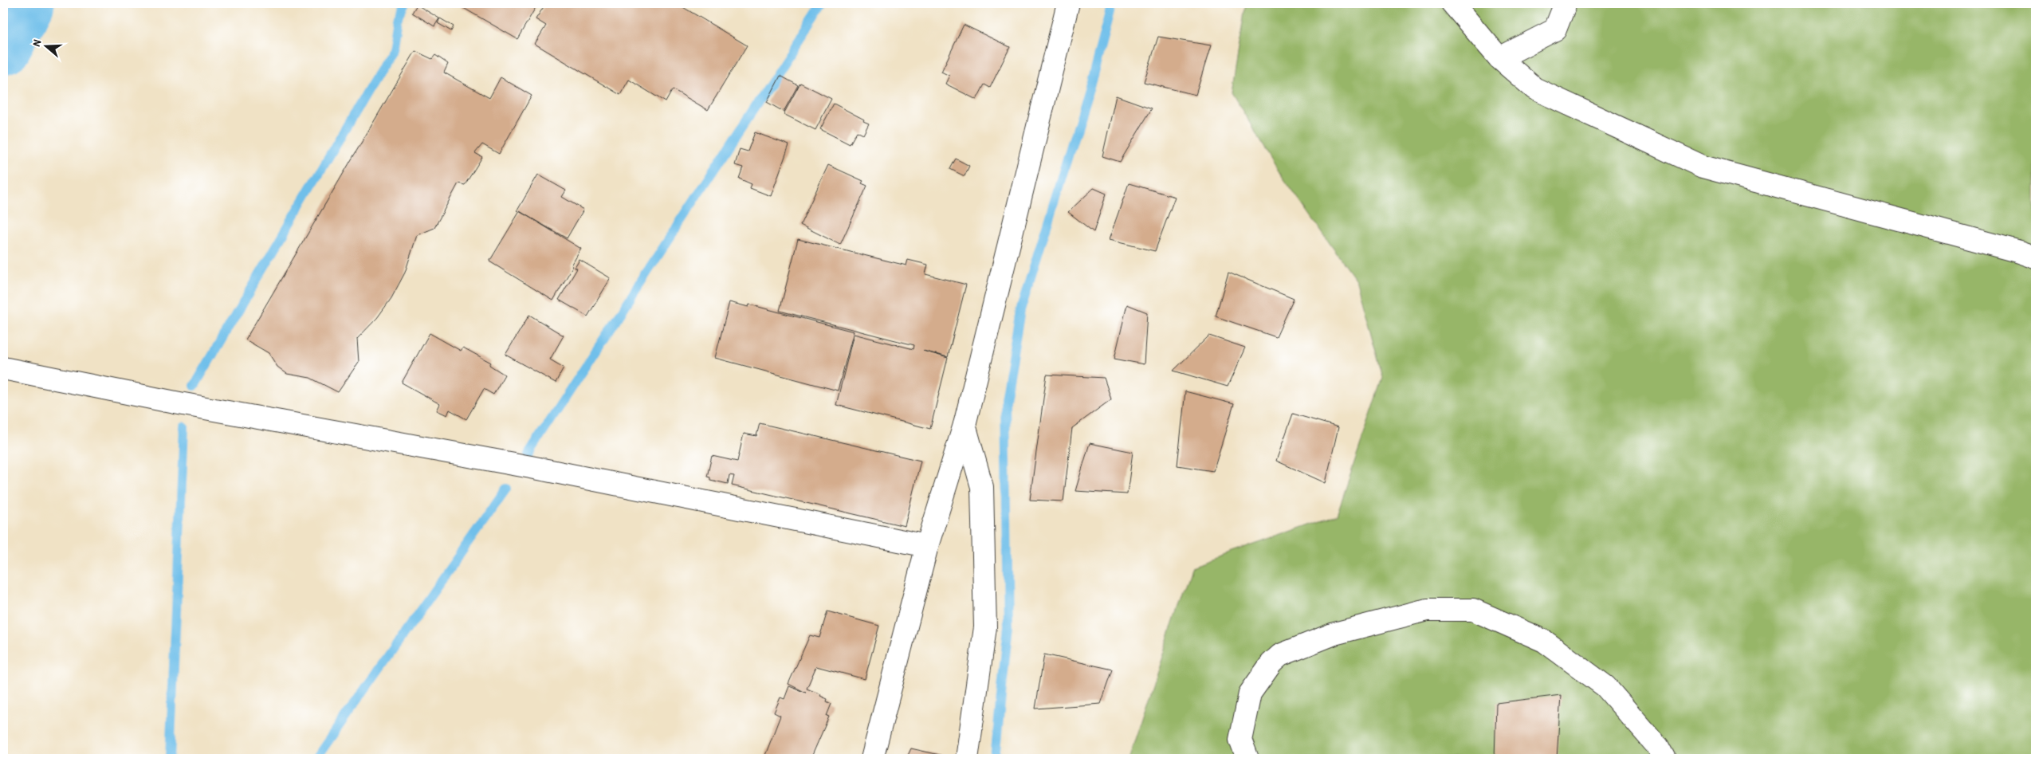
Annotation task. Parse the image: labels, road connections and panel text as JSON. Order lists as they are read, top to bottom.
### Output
{
  "north": "left"
}
